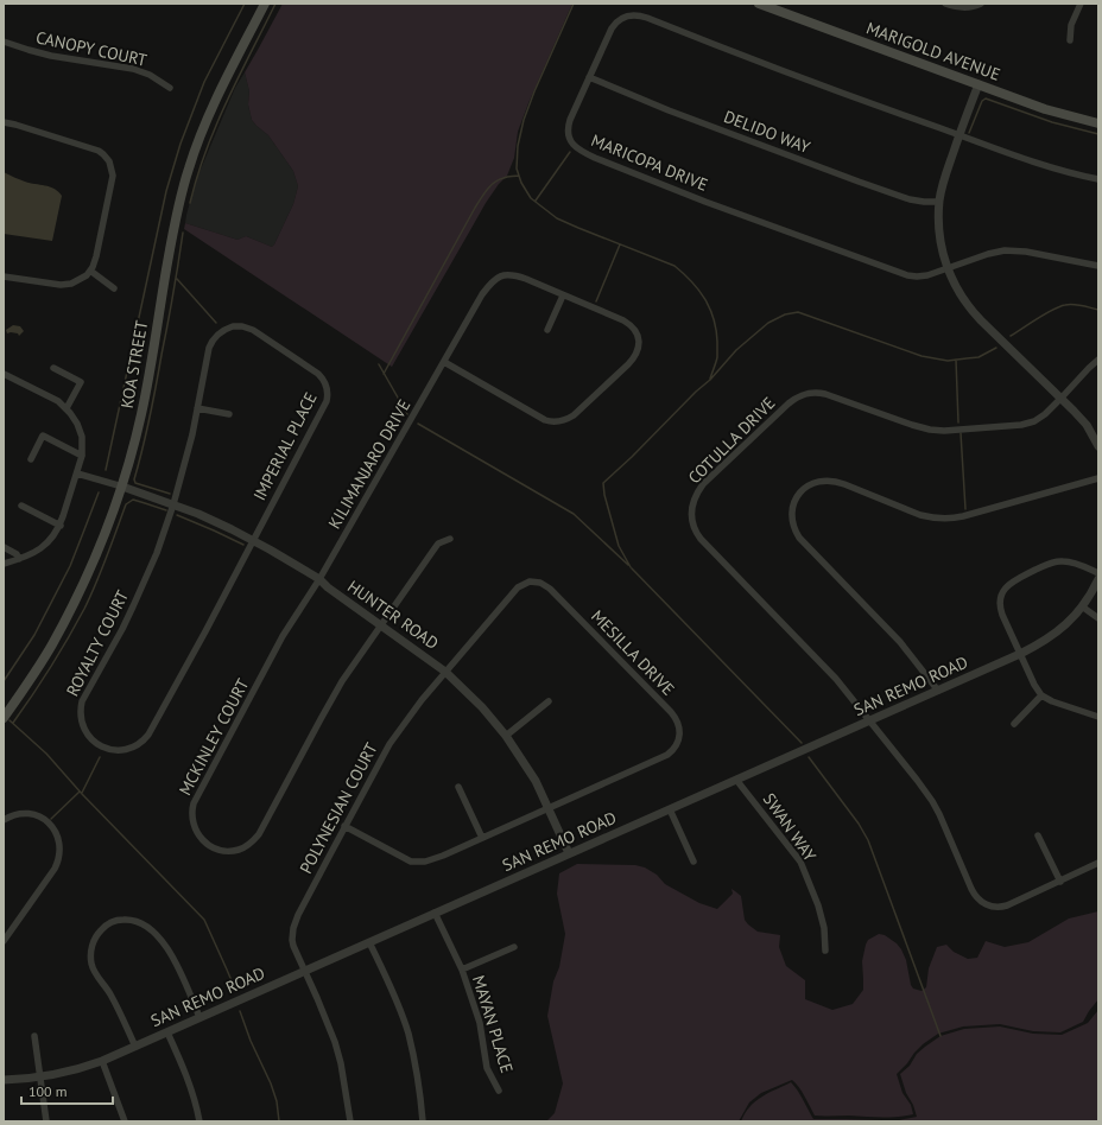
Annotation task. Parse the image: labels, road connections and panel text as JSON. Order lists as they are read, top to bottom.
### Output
{
  "streets": {
    "main road": ["MARIGOLD AVENUE", "KOA STREET"],
    "street": [
      "CANOPY COURT",
      "DELIDO WAY",
      "MARICOPA DRIVE",
      "COTULLA DRIVE",
      "IMPERIAL PLACE",
      "KILIMANJARO DRIVE",
      "HUNTER ROAD",
      "ROYALTY COURT",
      "MESILLA DRIVE",
      "SAN REMO ROAD",
      "MCKINLEY COURT",
      "POLYNESIAN COURT",
      "SWAN WAY",
      "MAYAN PLACE"
    ]
  },
  "crossings": [
    ["DELIDO WAY", "MARICOPA DRIVE"],
    ["KOA STREET", "HUNTER ROAD"],
    ["COTULLA DRIVE", "SAN REMO ROAD"],
    ["IMPERIAL PLACE", "HUNTER ROAD"],
    ["IMPERIAL PLACE", "ROYALTY COURT"],
    ["KILIMANJARO DRIVE", "HUNTER ROAD"],
    ["KILIMANJARO DRIVE", "MCKINLEY COURT"],
    ["HUNTER ROAD", "ROYALTY COURT"],
    ["HUNTER ROAD", "MESILLA DRIVE"],
    ["HUNTER ROAD", "SAN REMO ROAD"],
    ["HUNTER ROAD", "MCKINLEY COURT"],
    ["HUNTER ROAD", "POLYNESIAN COURT"],
    ["MESILLA DRIVE", "POLYNESIAN COURT"],
    ["SAN REMO ROAD", "POLYNESIAN COURT"],
    ["SAN REMO ROAD", "SWAN WAY"],
    ["SAN REMO ROAD", "MAYAN PLACE"]
  ],
  "scale_bar": "100 m"
}
